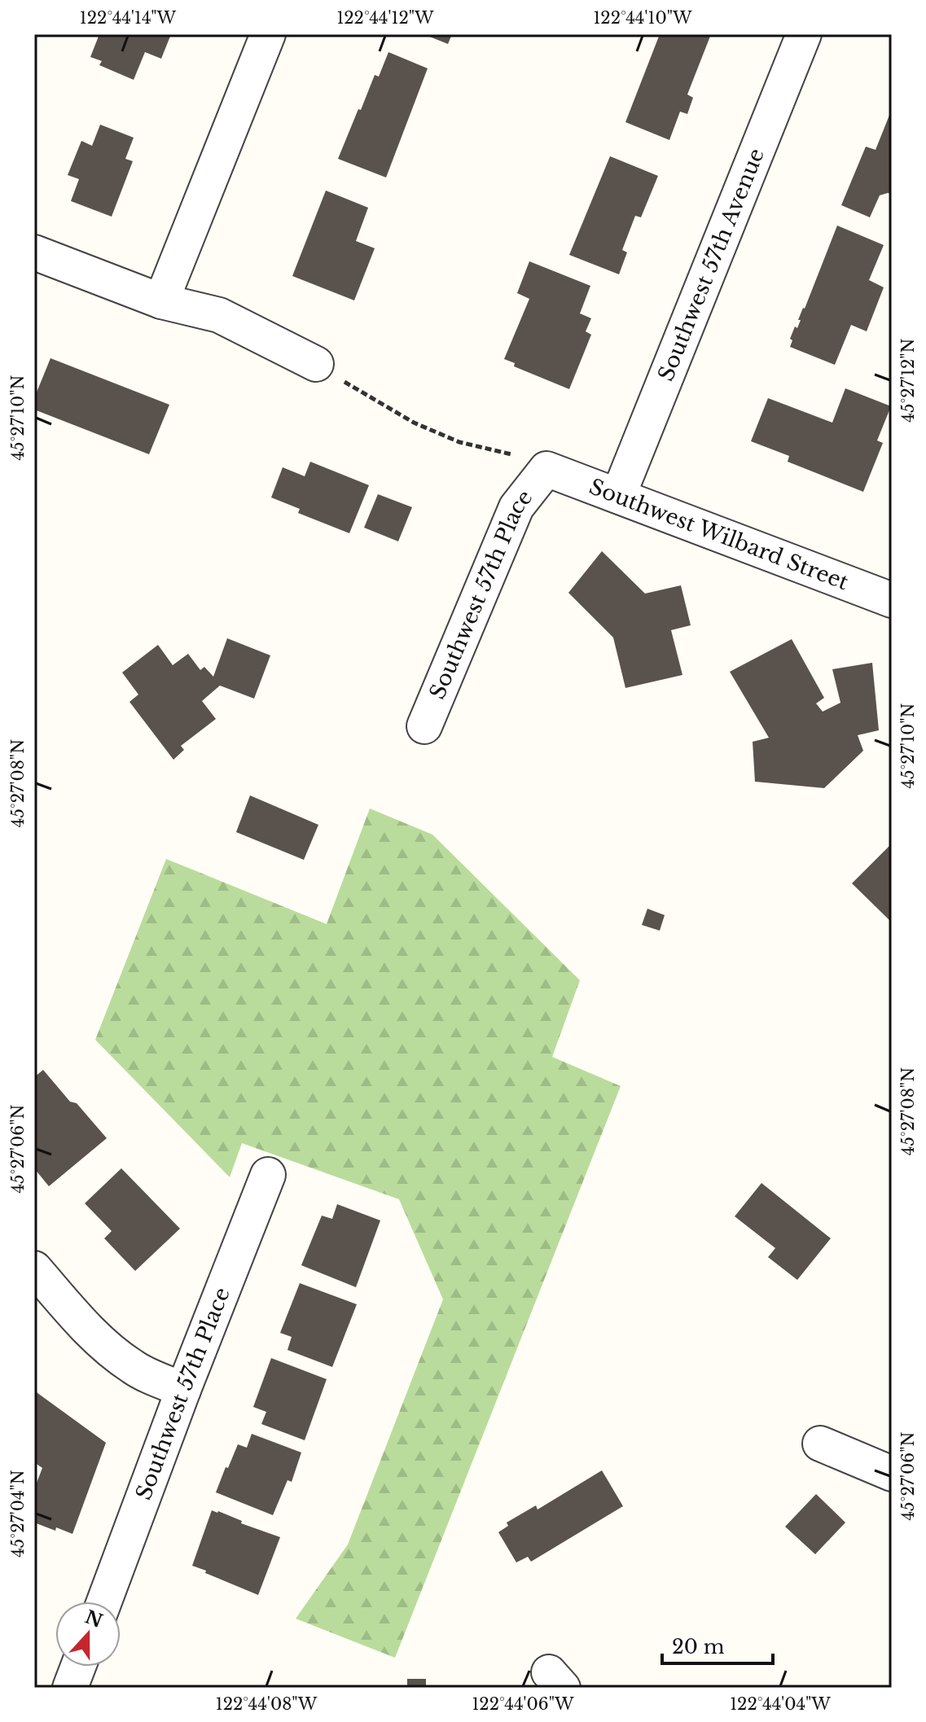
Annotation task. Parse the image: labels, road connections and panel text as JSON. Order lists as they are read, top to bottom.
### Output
{
  "streets": {
    "street": ["Southwest 57th Avenue", "Southwest Wilbard Street", "Southwest 57th Place"]
  },
  "crossings": [
    ["Southwest 57th Avenue", "Southwest Wilbard Street"],
    ["Southwest Wilbard Street", "Southwest 57th Place"]
  ],
  "scale_bar": "20 m",
  "north": "top",
  "coordinates": [
    "122°44'14\"W",
    "122°44'12\"W",
    "122°44'10\"W",
    "45°27'12\"N",
    "45°27'10\"N",
    "45°27'08\"N",
    "45°27'06\"N",
    "45°27'04\"N",
    "122°44'08\"W",
    "122°44'06\"W",
    "122°44'04\"W"
  ]
}
